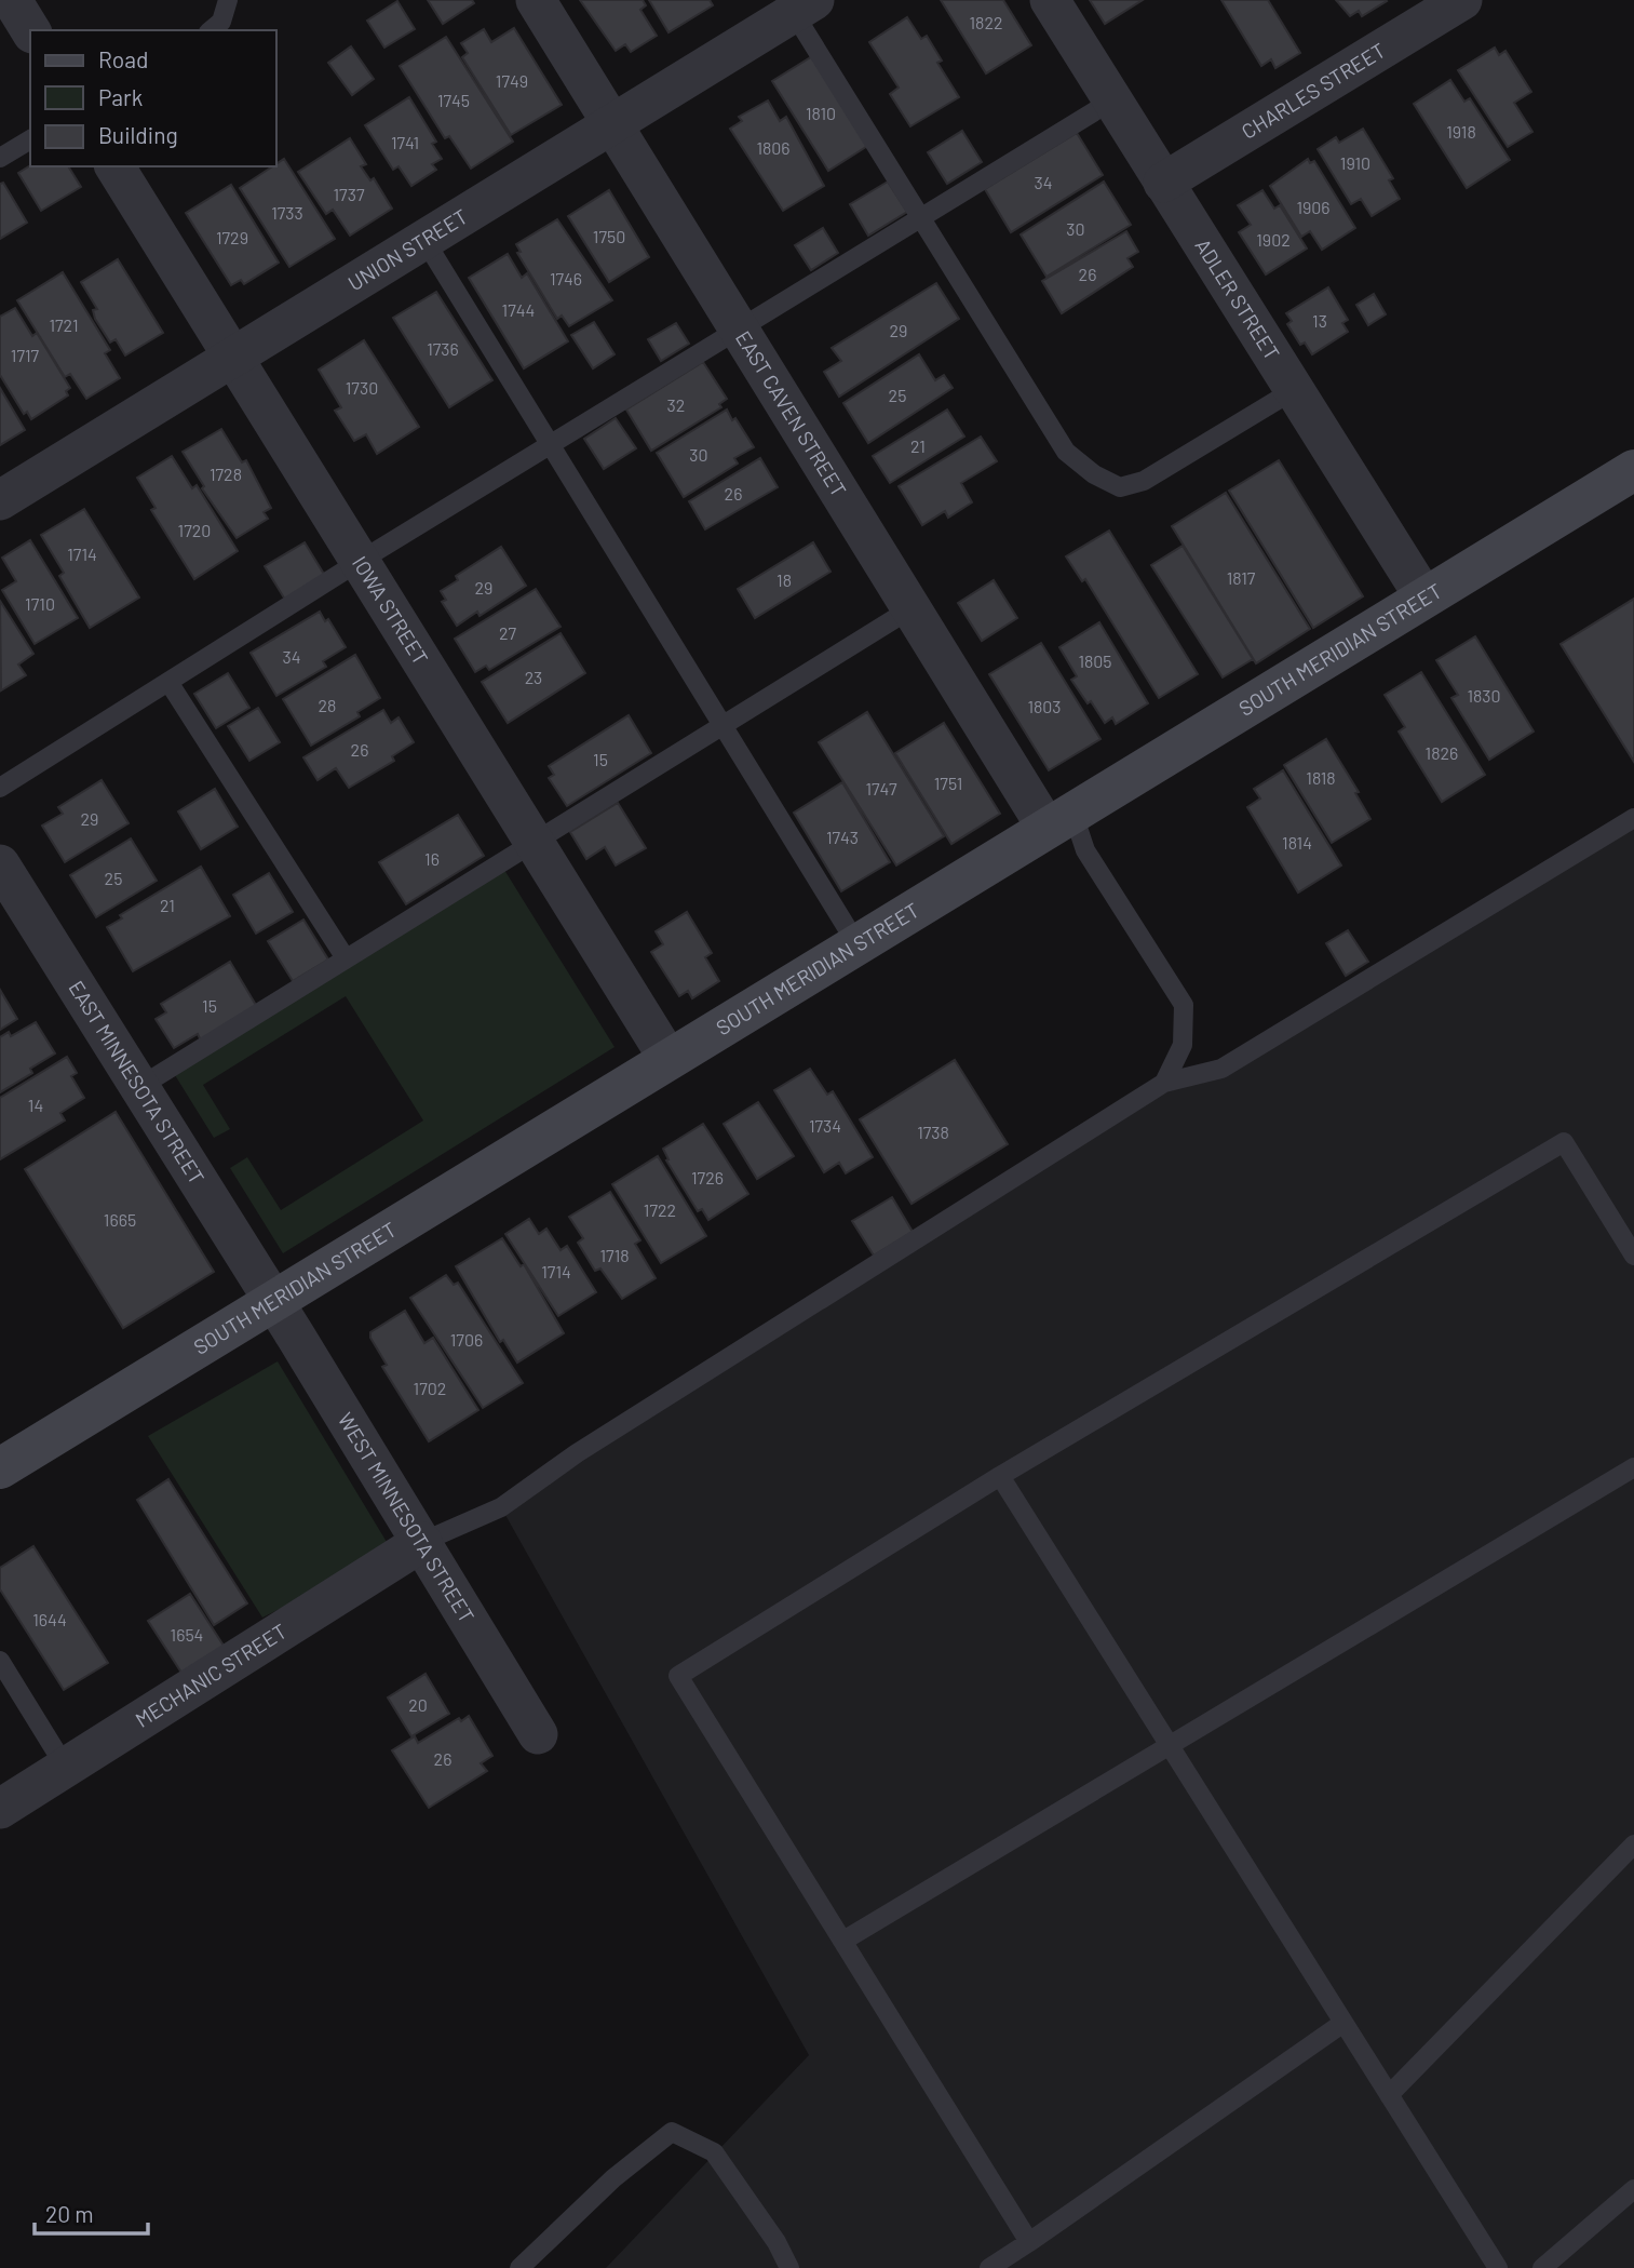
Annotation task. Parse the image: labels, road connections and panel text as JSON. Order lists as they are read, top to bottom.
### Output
{
  "streets": {
    "main road": ["SOUTH MERIDIAN STREET"],
    "street": [
      "CHARLES STREET",
      "UNION STREET",
      "ADLER STREET",
      "EAST CAVEN STREET",
      "IOWA STREET",
      "EAST MINNESOTA STREET",
      "WEST MINNESOTA STREET",
      "MECHANIC STREET"
    ]
  },
  "crossings": [
    ["CHARLES STREET", "ADLER STREET"],
    ["UNION STREET", "EAST CAVEN STREET"],
    ["UNION STREET", "IOWA STREET"],
    ["ADLER STREET", "SOUTH MERIDIAN STREET"],
    ["EAST CAVEN STREET", "SOUTH MERIDIAN STREET"],
    ["IOWA STREET", "SOUTH MERIDIAN STREET"],
    ["SOUTH MERIDIAN STREET", "EAST MINNESOTA STREET"],
    ["SOUTH MERIDIAN STREET", "WEST MINNESOTA STREET"],
    ["EAST MINNESOTA STREET", "WEST MINNESOTA STREET"],
    ["WEST MINNESOTA STREET", "MECHANIC STREET"]
  ],
  "house_numbers": [
    "1822",
    "1749",
    "1745",
    "1810",
    "1918",
    "1741",
    "1806",
    "1910",
    "34",
    "1737",
    "1906",
    "1733",
    "30",
    "1750",
    "1729",
    "1902",
    "26",
    "1746",
    "1744",
    "13",
    "1721",
    "29",
    "1736",
    "1717",
    "1730",
    "25",
    "32",
    "21",
    "30",
    "1728",
    "26",
    "1720",
    "1714",
    "1817",
    "18",
    "29",
    "1710",
    "27",
    "34",
    "1805",
    "23",
    "1830",
    "28",
    "1803",
    "26",
    "1826",
    "15",
    "1818",
    "1751",
    "1747",
    "29",
    "1743",
    "1814",
    "16",
    "25",
    "21",
    "15",
    "14",
    "1734",
    "1738",
    "1726",
    "1722",
    "1665",
    "1718",
    "1714",
    "1706",
    "1702",
    "1644",
    "1654",
    "20",
    "26"
  ],
  "legend": ["Road", "Park", "Building"],
  "scale_bar": "20 m"
}
